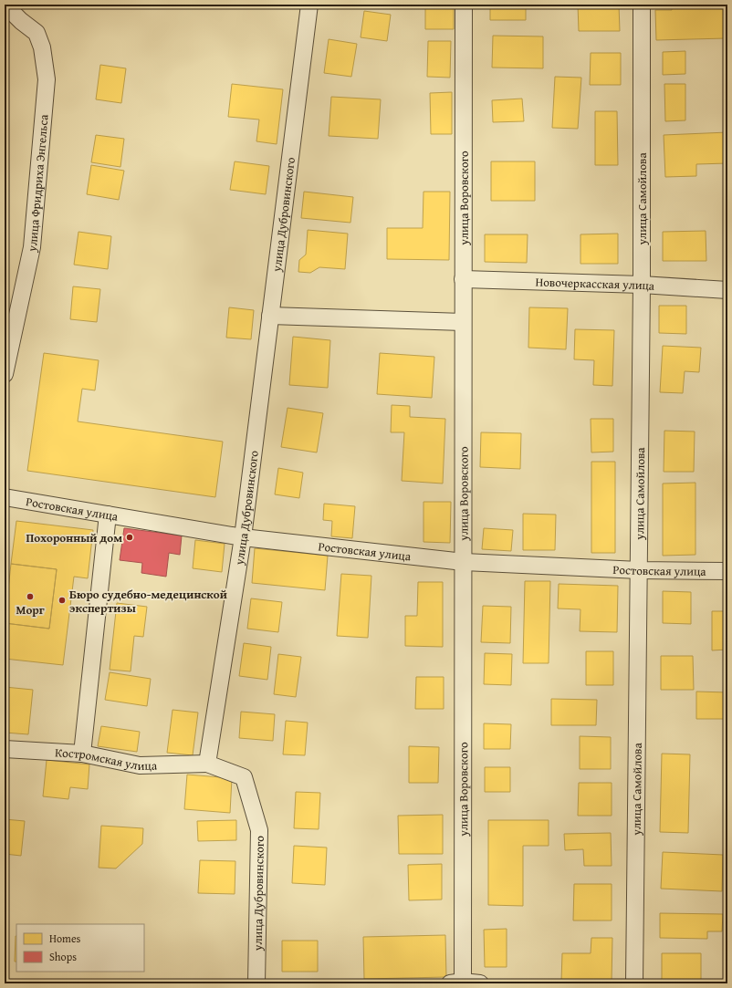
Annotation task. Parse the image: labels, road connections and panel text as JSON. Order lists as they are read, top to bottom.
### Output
{
  "streets": {
    "street": [
      "улица Фридриха Энгельса",
      "улица Воровского",
      "улица Самойлова",
      "улица Дубровинского",
      "Новочеркасская улица",
      "Ростовская улица",
      "Костромская улица"
    ]
  },
  "crossings": [
    ["улица Воровского", "Новочеркасская улица"],
    ["улица Воровского", "Ростовская улица"],
    ["улица Самойлова", "Новочеркасская улица"],
    ["улица Самойлова", "Ростовская улица"],
    ["улица Дубровинского", "Ростовская улица"],
    ["улица Дубровинского", "Костромская улица"]
  ],
  "places": ["Похоронный дом", "Морг", "Бюро судебно-медецинской экспертизы"],
  "legend": ["Homes", "Shops"]
}
